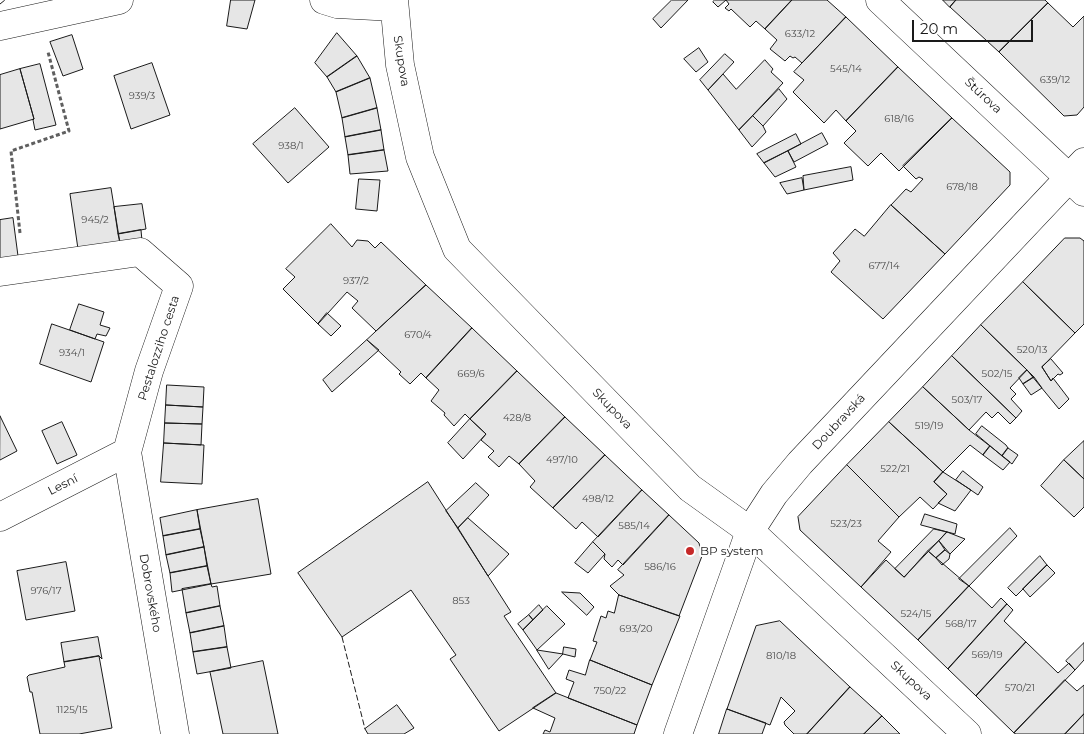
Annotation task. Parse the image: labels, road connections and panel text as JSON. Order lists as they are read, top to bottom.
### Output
{
  "streets": {
    "street": [
      "Skupova",
      "Štúrova",
      "Pestalozziho cesta",
      "Doubravská",
      "Lesní",
      "Dobrovského"
    ]
  },
  "crossings": [
    ["Skupova", "Doubravská"],
    ["Štúrova", "Doubravská"],
    ["Pestalozziho cesta", "Lesní"],
    ["Pestalozziho cesta", "Dobrovského"],
    ["Lesní", "Dobrovského"]
  ],
  "places": ["BP system"],
  "house_numbers": [
    "633/12",
    "545/14",
    "639/12",
    "939/3",
    "618/16",
    "938/1",
    "678/18",
    "945/2",
    "677/14",
    "937/2",
    "670/4",
    "520/13",
    "934/1",
    "669/6",
    "502/15",
    "503/17",
    "428/8",
    "519/19",
    "497/10",
    "522/21",
    "498/12",
    "523/23",
    "585/14",
    "586/16",
    "976/17",
    "853",
    "524/15",
    "568/17",
    "693/20",
    "569/19",
    "810/18",
    "570/21",
    "750/22",
    "1125/15"
  ],
  "scale_bar": "20 m"
}
